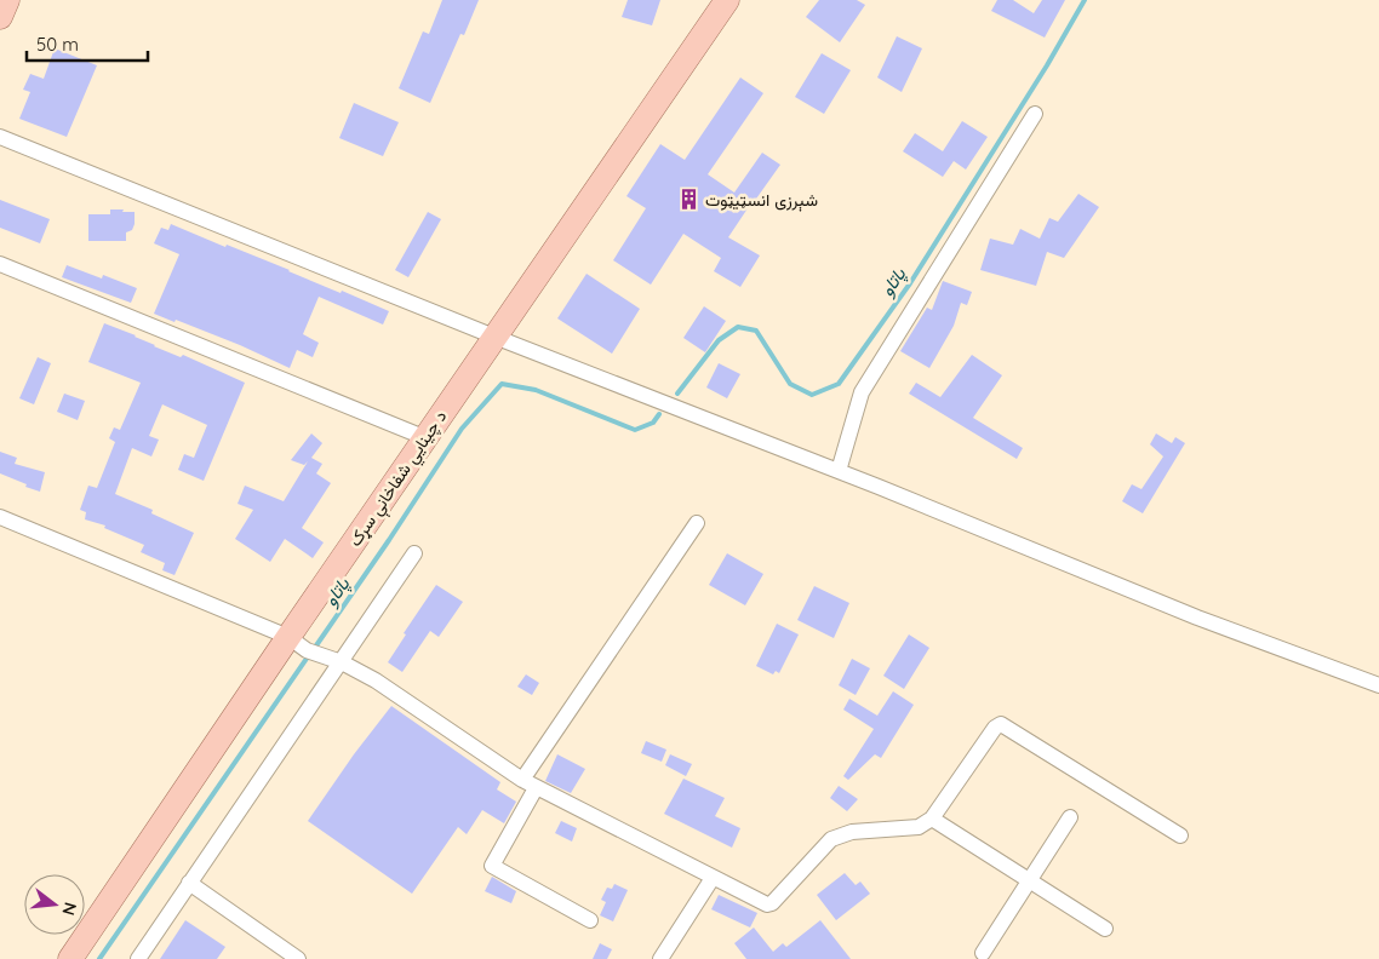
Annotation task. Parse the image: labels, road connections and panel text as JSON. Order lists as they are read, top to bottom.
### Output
{
  "streets": {
    "main road": ["د چينايي شفاخانې سړک"]
  },
  "water": ["پاتاو"],
  "places": {
    "building": ["شېرزی انسټيټوت"]
  },
  "scale_bar": "50 m",
  "north": "right"
}
